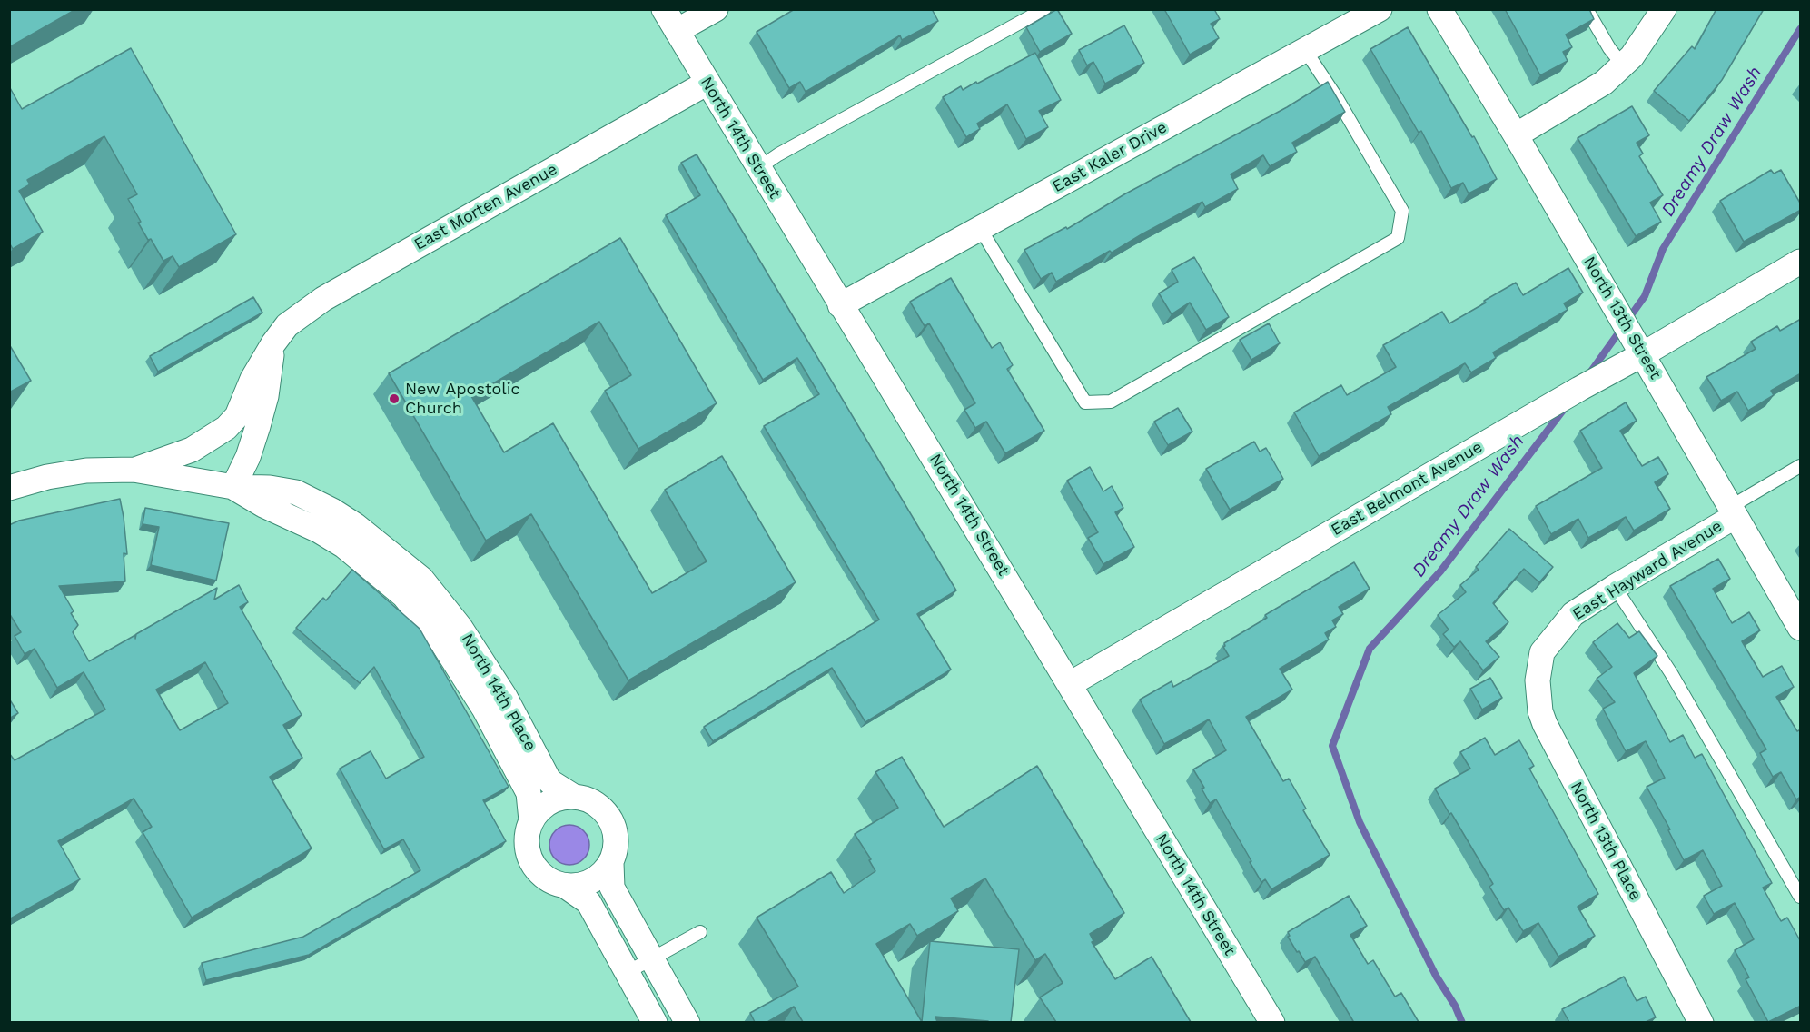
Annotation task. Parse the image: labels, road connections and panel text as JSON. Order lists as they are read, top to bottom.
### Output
{
  "streets": {
    "street": [
      "North 14th Street",
      "East Kaler Drive",
      "East Morten Avenue",
      "North 13th Street",
      "East Belmont Avenue",
      "East Hayward Avenue",
      "North 14th Place",
      "North 13th Place"
    ]
  },
  "crossings": [
    ["North 14th Street", "East Kaler Drive"],
    ["North 14th Street", "East Morten Avenue"],
    ["North 14th Street", "East Belmont Avenue"],
    ["East Morten Avenue", "North 14th Place"],
    ["North 13th Street", "East Belmont Avenue"],
    ["North 13th Street", "East Hayward Avenue"],
    ["East Hayward Avenue", "North 13th Place"]
  ],
  "water": ["Dreamy Draw Wash"],
  "places": ["New Apostolic Church"]
}
